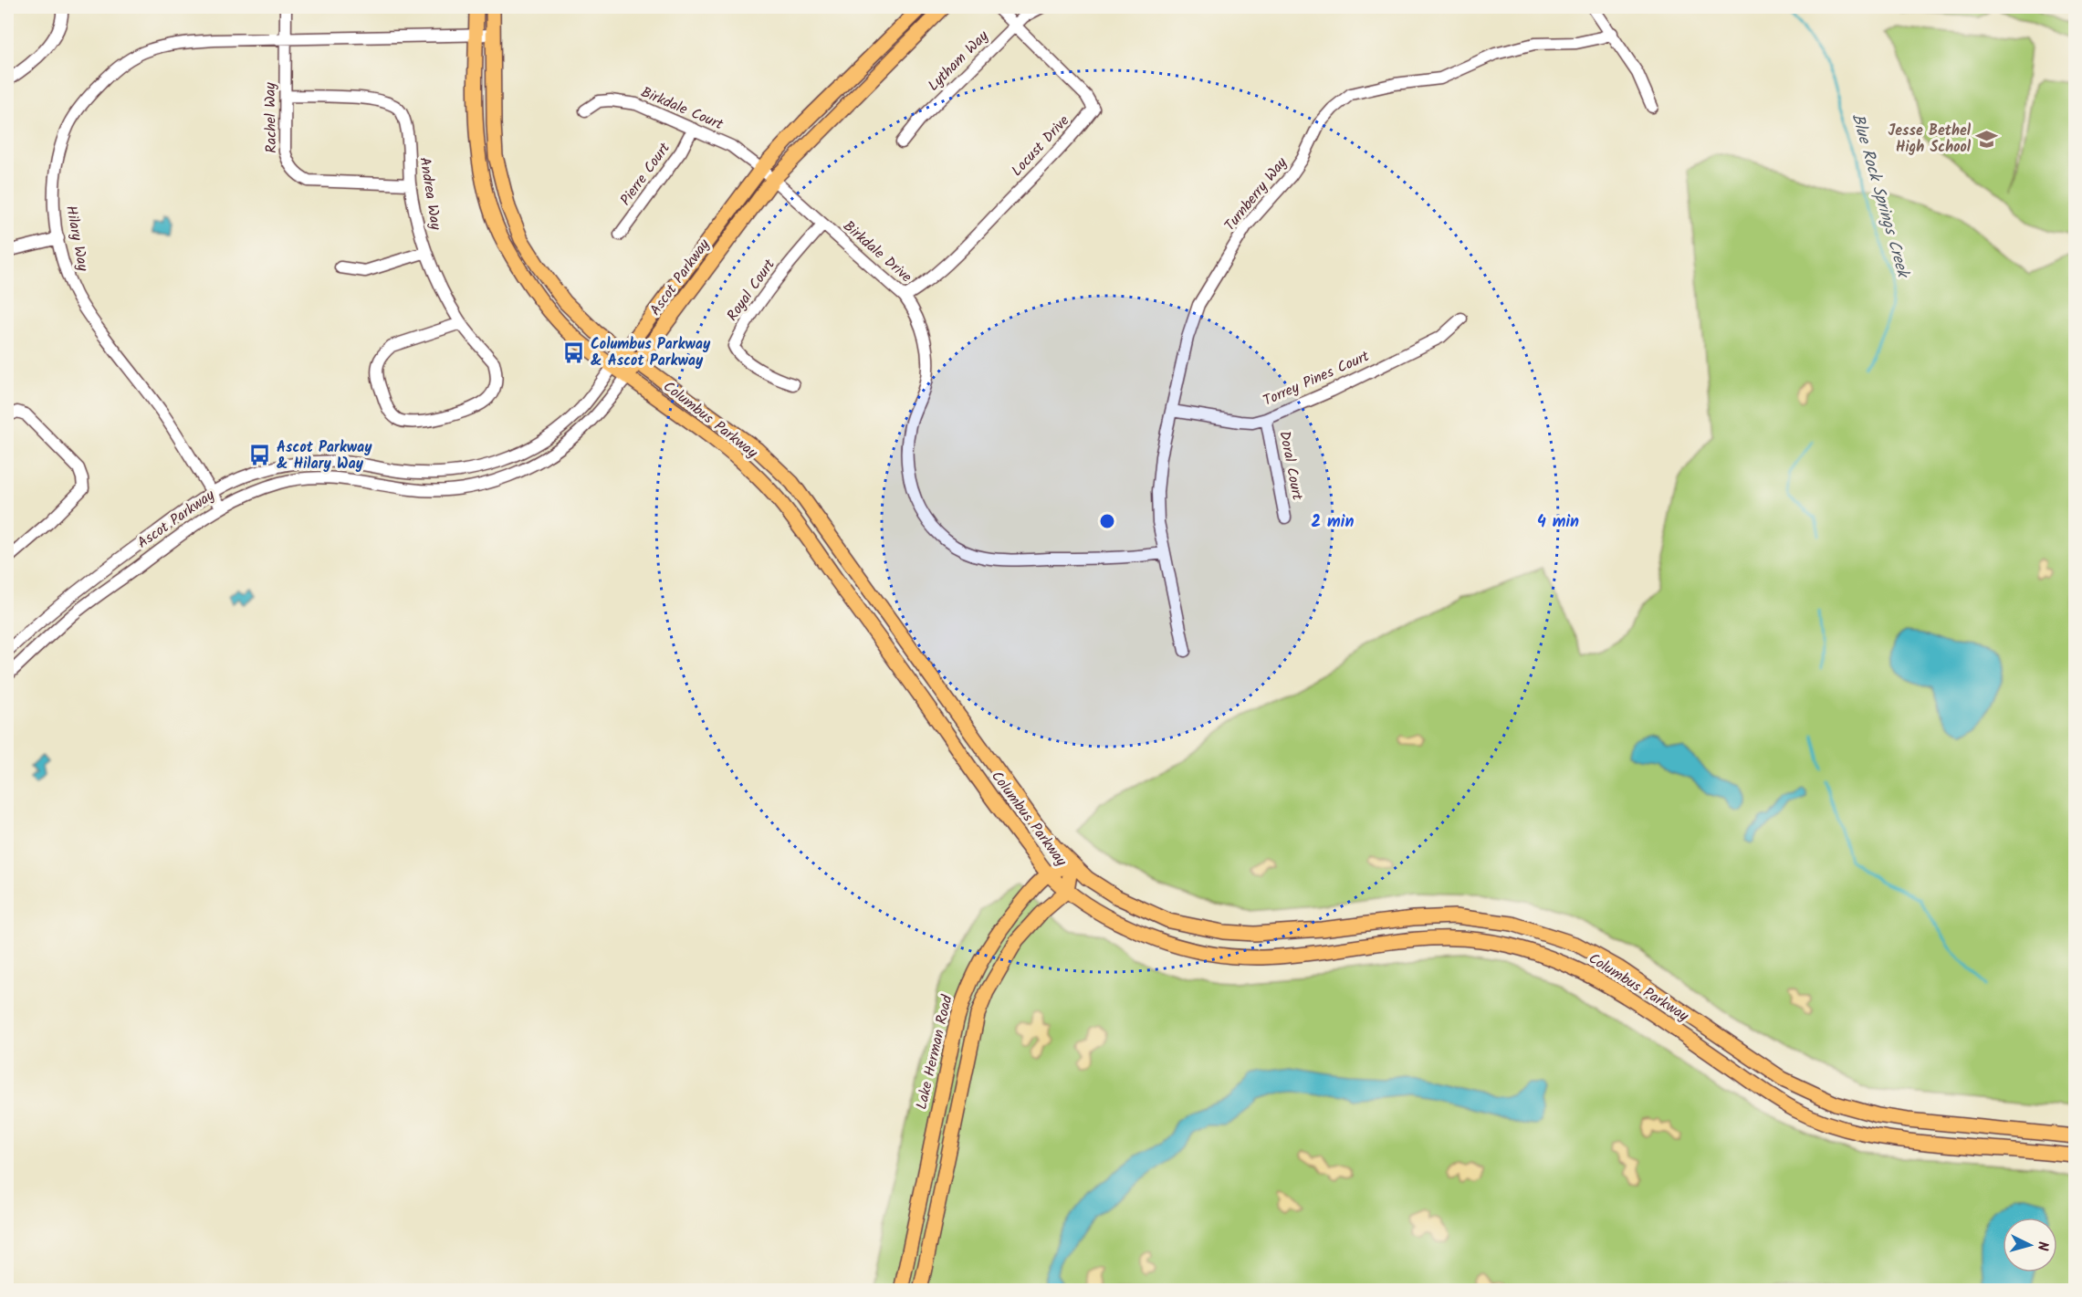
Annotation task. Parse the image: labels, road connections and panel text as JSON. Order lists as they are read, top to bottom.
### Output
{
  "streets": {
    "main road": ["Ascot Parkway", "Columbus Parkway", "Lake Herman Road"],
    "street": [
      "Lytham Way",
      "Birkdale Court",
      "Rachel Way",
      "Locust Drive",
      "Pierre Court",
      "Andrea Way",
      "Turnberry Way",
      "Hilary Way",
      "Birkdale Drive",
      "Royal Court",
      "Torrey Pines Court",
      "Doral Court"
    ]
  },
  "crossings": [
    ["Lytham Way", "Locust Drive"],
    ["Birkdale Court", "Pierre Court"],
    ["Birkdale Court", "Birkdale Drive"],
    ["Birkdale Court", "Ascot Parkway"],
    ["Rachel Way", "Andrea Way"],
    ["Rachel Way", "Hilary Way"],
    ["Locust Drive", "Birkdale Drive"],
    ["Turnberry Way", "Birkdale Drive"],
    ["Turnberry Way", "Torrey Pines Court"],
    ["Hilary Way", "Ascot Parkway"],
    ["Hilary Way", "Columbus Parkway"],
    ["Birkdale Drive", "Ascot Parkway"],
    ["Birkdale Drive", "Royal Court"],
    ["Ascot Parkway", "Columbus Parkway"],
    ["Torrey Pines Court", "Doral Court"],
    ["Columbus Parkway", "Lake Herman Road"]
  ],
  "water": ["Blue Rock Springs Creek"],
  "places": {
    "school or university": ["Jesse Bethel High School"],
    "bus stop": ["Columbus Parkway & Ascot Parkway", "Ascot Parkway & Hilary Way"]
  },
  "north": "right",
  "rings": ["2 min", "4 min"]
}
